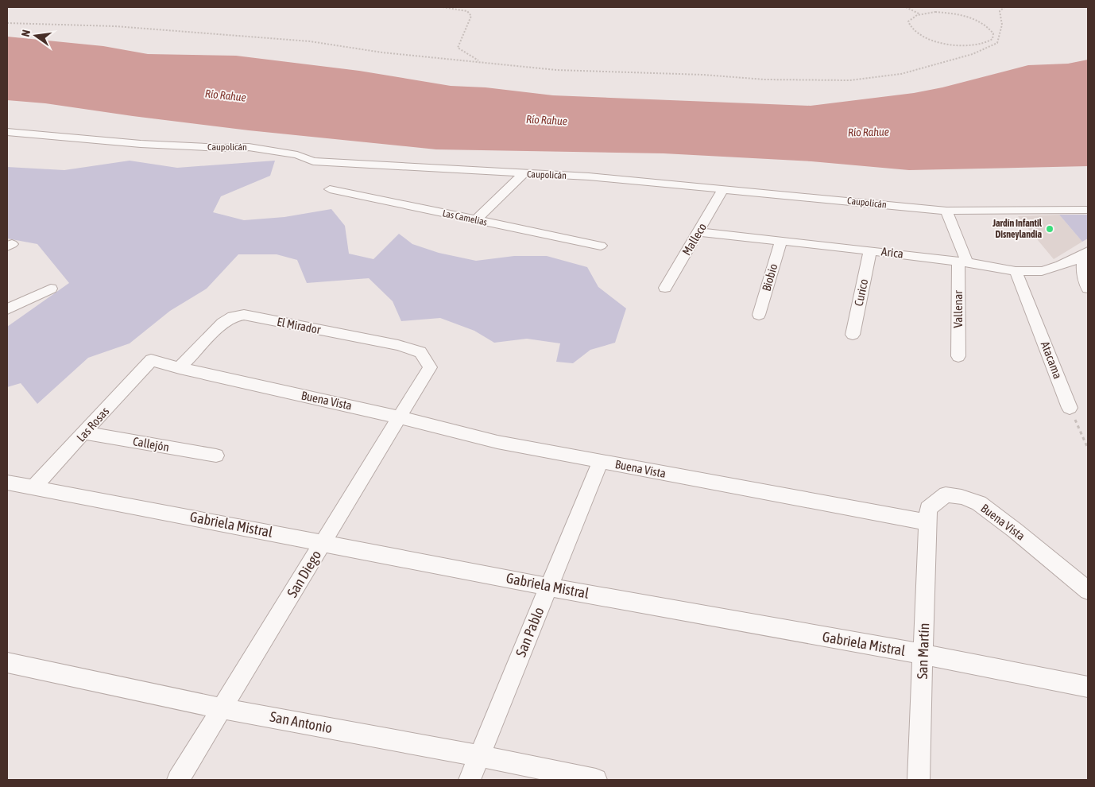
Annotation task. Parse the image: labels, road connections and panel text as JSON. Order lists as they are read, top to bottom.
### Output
{
  "streets": {
    "street": [
      "Caupolicán",
      "Las Camelias",
      "Malleco",
      "Arica",
      "Biobio",
      "Curico",
      "Vallenar",
      "El Mirador",
      "Atacama",
      "Buena Vista",
      "Las Rosas",
      "Callejón",
      "Gabriela Mistral",
      "San Diego",
      "San Pablo",
      "San Martín",
      "San Antonio"
    ]
  },
  "crossings": [
    ["Caupolicán", "Malleco"],
    ["Caupolicán", "Vallenar"],
    ["Malleco", "Arica"],
    ["Arica", "Biobio"],
    ["Arica", "Curico"],
    ["Arica", "Vallenar"],
    ["Arica", "Atacama"],
    ["El Mirador", "Buena Vista"],
    ["El Mirador", "San Diego"],
    ["Buena Vista", "Las Rosas"],
    ["Buena Vista", "San Diego"],
    ["Buena Vista", "San Pablo"],
    ["Buena Vista", "San Martín"],
    ["Las Rosas", "Callejón"],
    ["Las Rosas", "Gabriela Mistral"],
    ["Gabriela Mistral", "San Diego"],
    ["Gabriela Mistral", "San Pablo"],
    ["Gabriela Mistral", "San Martín"],
    ["San Diego", "San Antonio"],
    ["San Pablo", "San Antonio"]
  ],
  "water": ["Río Rahue"],
  "places": ["Jardín Infantil Disneylandia"],
  "north": "left"
}
